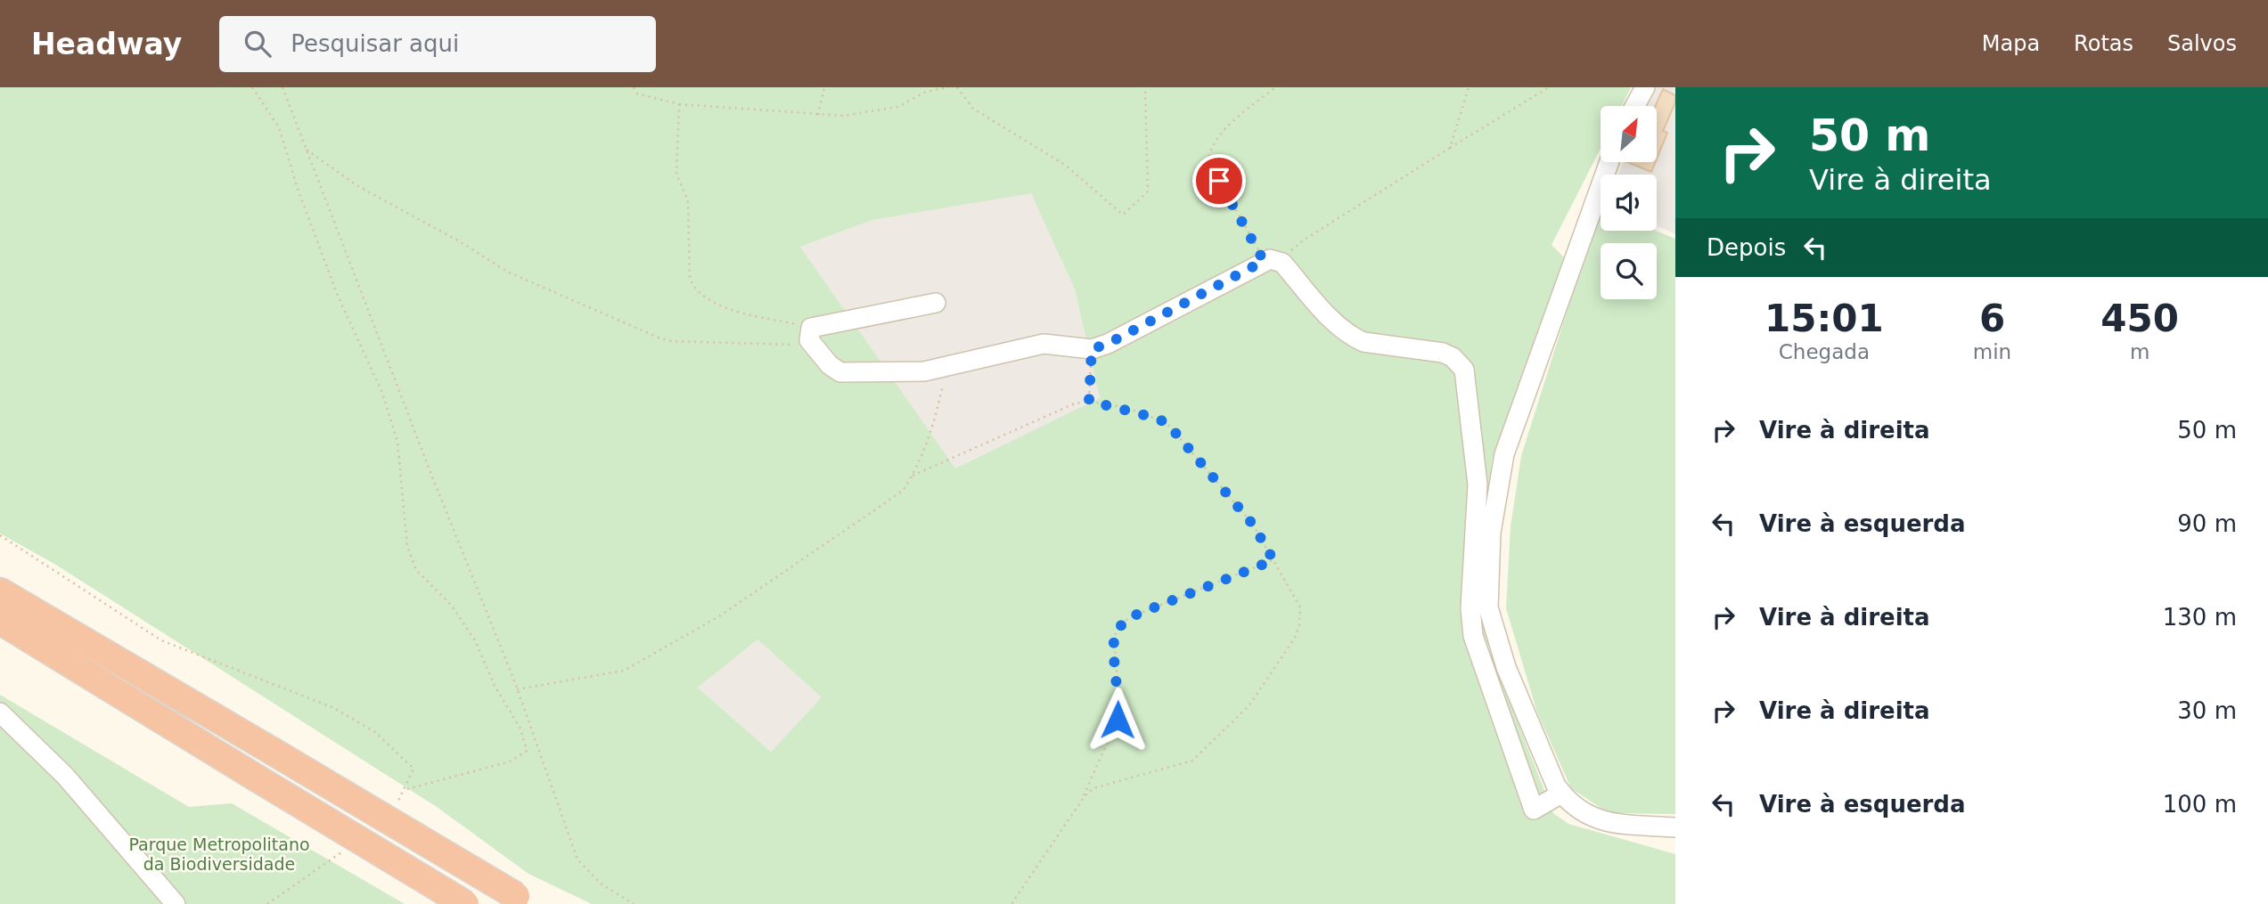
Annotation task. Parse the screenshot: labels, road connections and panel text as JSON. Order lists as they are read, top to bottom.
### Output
{
  "parks": ["Parque Metropolitano da Biodiversidade"],
  "north": "top right",
  "page": {
    "header": "Headway",
    "search": "Pesquisar aqui",
    "nav": ["Mapa", "Rotas", "Salvos"],
    "turn": ["50 m", "Vire à direita"],
    "then": "Depois",
    "eta": [
      "15:01",
      "Chegada",
      "6",
      "min",
      "450",
      "m"
    ],
    "list": [
      {
        "name": "Vire à direita",
        "value": "50 m"
      },
      {
        "name": "Vire à esquerda",
        "value": "90 m"
      },
      {
        "name": "Vire à direita",
        "value": "130 m"
      },
      {
        "name": "Vire à direita",
        "value": "30 m"
      },
      {
        "name": "Vire à esquerda",
        "value": "100 m"
      }
    ]
  }
}
